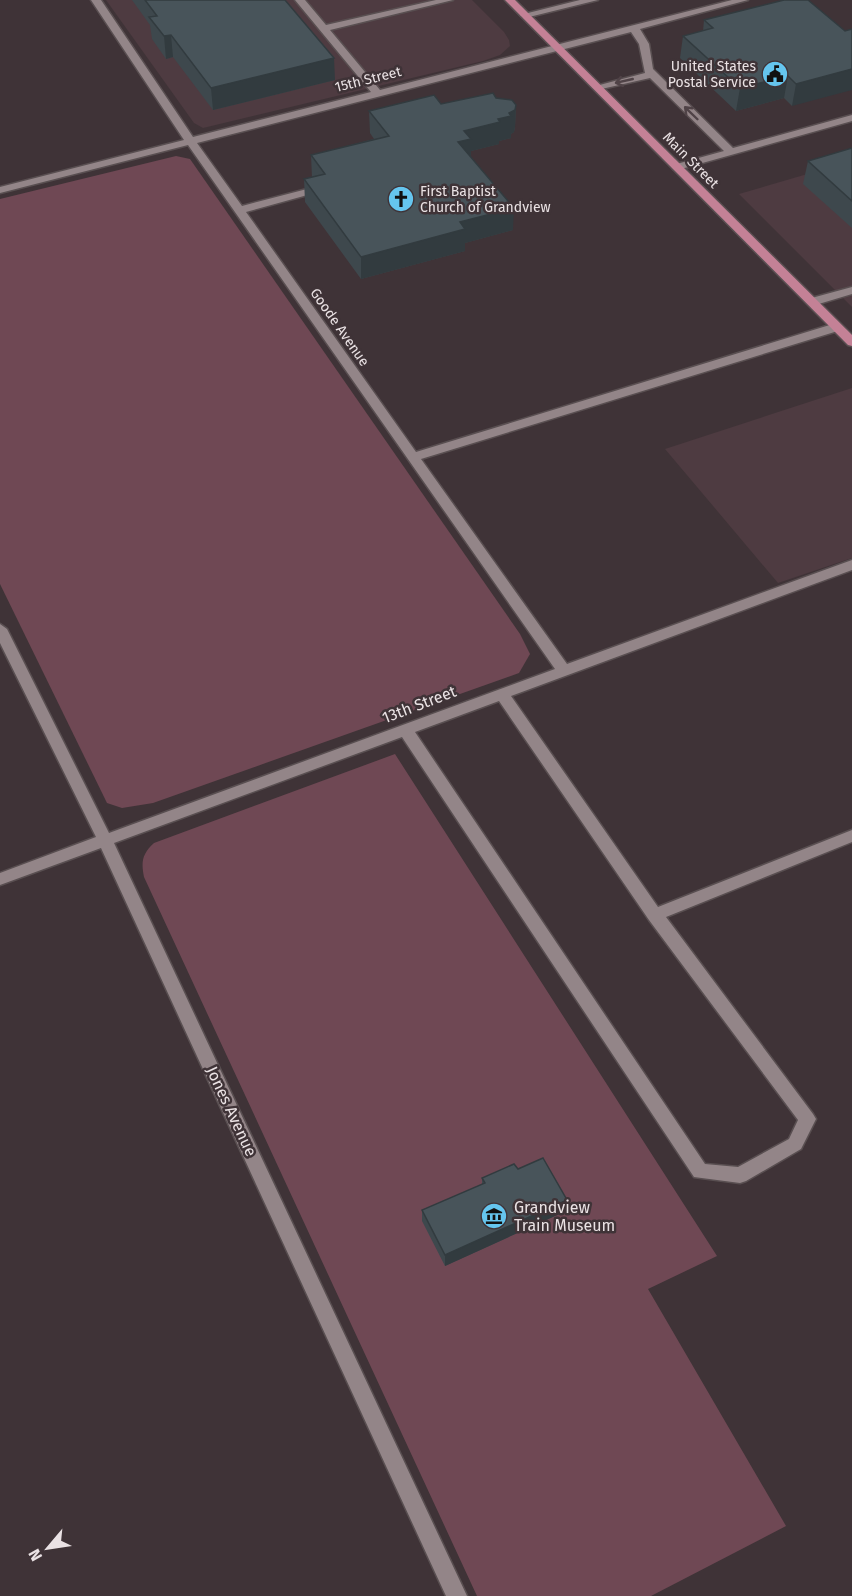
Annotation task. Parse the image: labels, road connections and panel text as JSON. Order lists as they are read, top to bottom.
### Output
{
  "streets": {
    "main road": ["Main Street"],
    "street": [
      "15th Street",
      "Goode Avenue",
      "13th Street",
      "Jones Avenue"
    ]
  },
  "crossings": [
    ["15th Street", "Main Street"],
    ["15th Street", "Goode Avenue"],
    ["Goode Avenue", "13th Street"],
    ["13th Street", "Jones Avenue"]
  ],
  "places": {
    "public building": ["United States Postal Service"],
    "church": ["First Baptist Church of Grandview"],
    "museum": ["Grandview Train Museum"]
  },
  "north": "bottom left"
}
